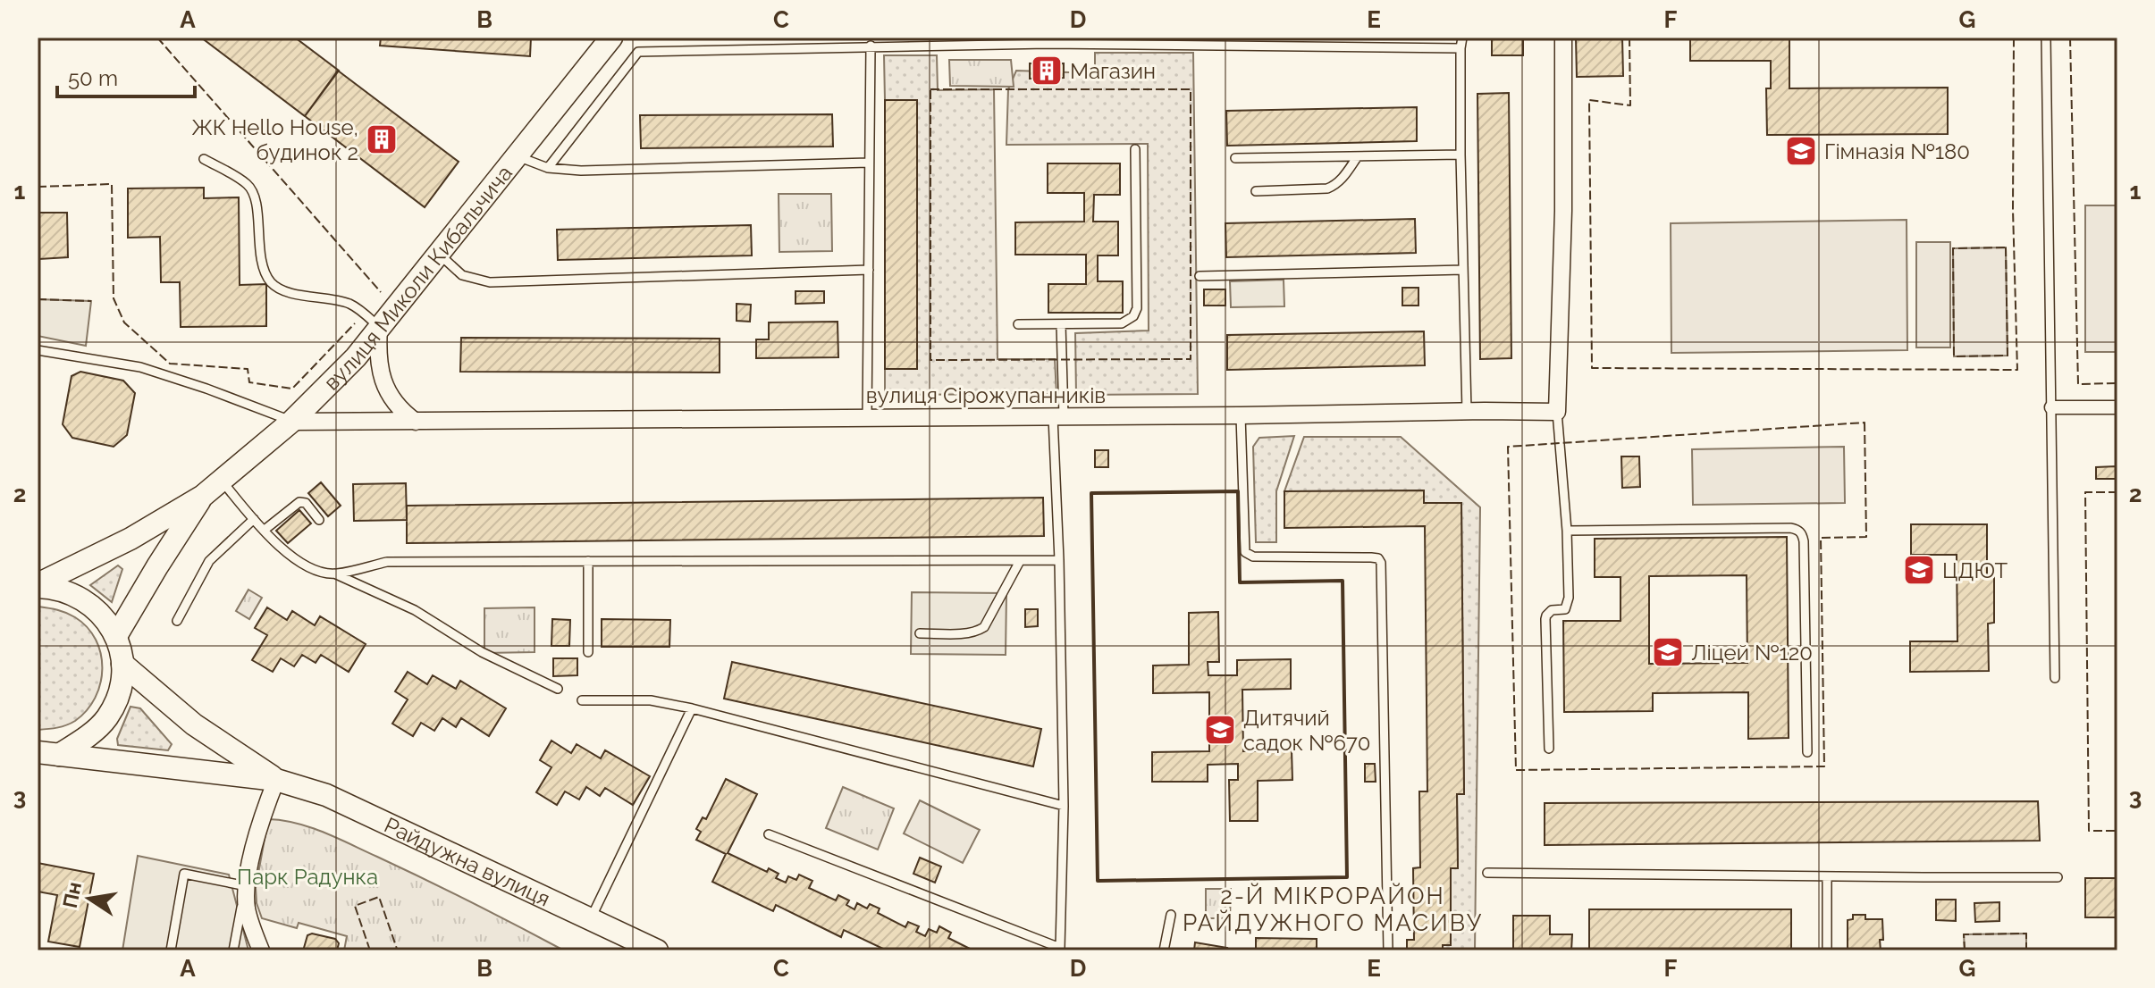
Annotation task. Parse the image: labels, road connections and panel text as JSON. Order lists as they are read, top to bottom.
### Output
{
  "streets": {
    "street": ["вулиця Миколи Кибальчича", "вулиця Сірожупанників", "Райдужна вулиця"]
  },
  "crossings": [
    ["вулиця Миколи Кибальчича", "вулиця Сірожупанників"]
  ],
  "districts": ["2-Й МІКРОРАЙОН РАЙДУЖНОГО МАСИВУ"],
  "parks": ["Парк Радунка"],
  "places": {
    "building": ["Магазин", "ЖК Hello House, будинок 2"],
    "school or university": [
      "Гімназія №180",
      "ЦДЮТ",
      "Ліцей №120",
      "Дитячий садок №670"
    ]
  },
  "scale_bar": "50 m",
  "north": "left",
  "grid": {
    "columns": [
      "A",
      "B",
      "C",
      "D",
      "E",
      "F",
      "G"
    ],
    "rows": ["1", "2", "3"]
  }
}
